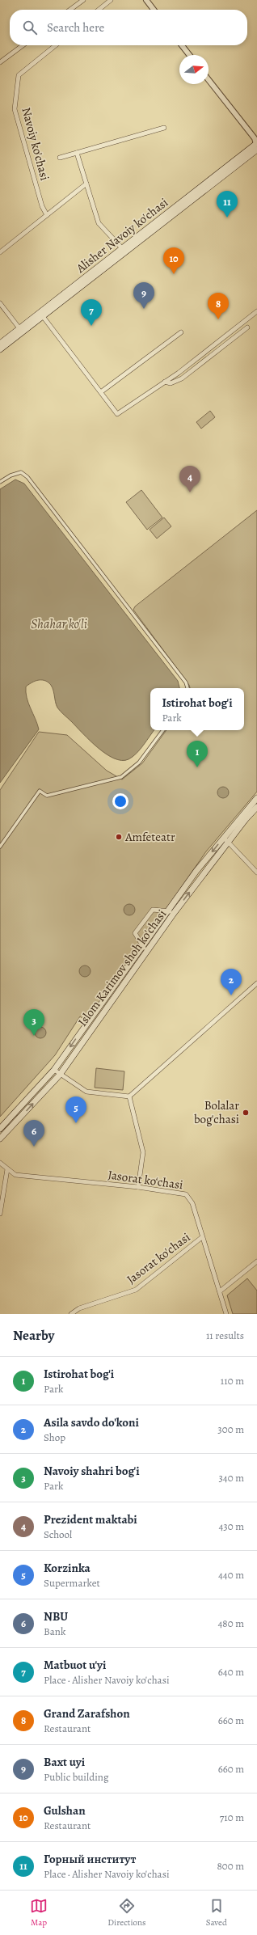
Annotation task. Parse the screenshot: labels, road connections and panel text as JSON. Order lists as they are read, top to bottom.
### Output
{
  "streets": {
    "main road": ["Alisher Navoiy ko'chasi", "Islom Karimov shoh ko'chasi"],
    "street": ["Navoiy ko'chasi", "Jasorat ko‘chasi", "Jasorat ko'chasi"]
  },
  "crossings": [
    ["Jasorat ko‘chasi", "Jasorat ko'chasi"]
  ],
  "water": ["Shahar ko'li"],
  "places": ["Amfeteatr", "Bolalar bog'chasi"],
  "north": "right",
  "page": {
    "search": "Search here",
    "pins": [
      "11",
      "10",
      "9",
      "8",
      "7",
      "4",
      "1",
      "2",
      "3",
      "5",
      "6"
    ],
    "popup": ["Istirohat bog'i", "Park"],
    "heading": ["Nearby", "11 results"],
    "list": [
      {
        "mark": "1",
        "name": "Istirohat bog'i",
        "note": "Park",
        "value": "110 m"
      },
      {
        "mark": "2",
        "name": "Asila savdo do'koni",
        "note": "Shop",
        "value": "300 m"
      },
      {
        "mark": "3",
        "name": "Navoiy shahri bog'i",
        "note": "Park",
        "value": "340 m"
      },
      {
        "mark": "4",
        "name": "Prezident maktabi",
        "note": "School",
        "value": "430 m"
      },
      {
        "mark": "5",
        "name": "Korzinka",
        "note": "Supermarket",
        "value": "440 m"
      },
      {
        "mark": "6",
        "name": "NBU",
        "note": "Bank",
        "value": "480 m"
      },
      {
        "mark": "7",
        "name": "Matbuot u'yi",
        "note": "Place · Alisher Navoiy ko'chasi",
        "value": "640 m"
      },
      {
        "mark": "8",
        "name": "Grand Zarafshon",
        "note": "Restaurant",
        "value": "660 m"
      },
      {
        "mark": "9",
        "name": "Baxt uyi",
        "note": "Public building",
        "value": "660 m"
      },
      {
        "mark": "10",
        "name": "Gulshan",
        "note": "Restaurant",
        "value": "710 m"
      },
      {
        "mark": "11",
        "name": "Горный институт",
        "note": "Place · Alisher Navoiy ko'chasi",
        "value": "800 m"
      }
    ],
    "nav": ["Map", "Directions", "Saved"]
  }
}
